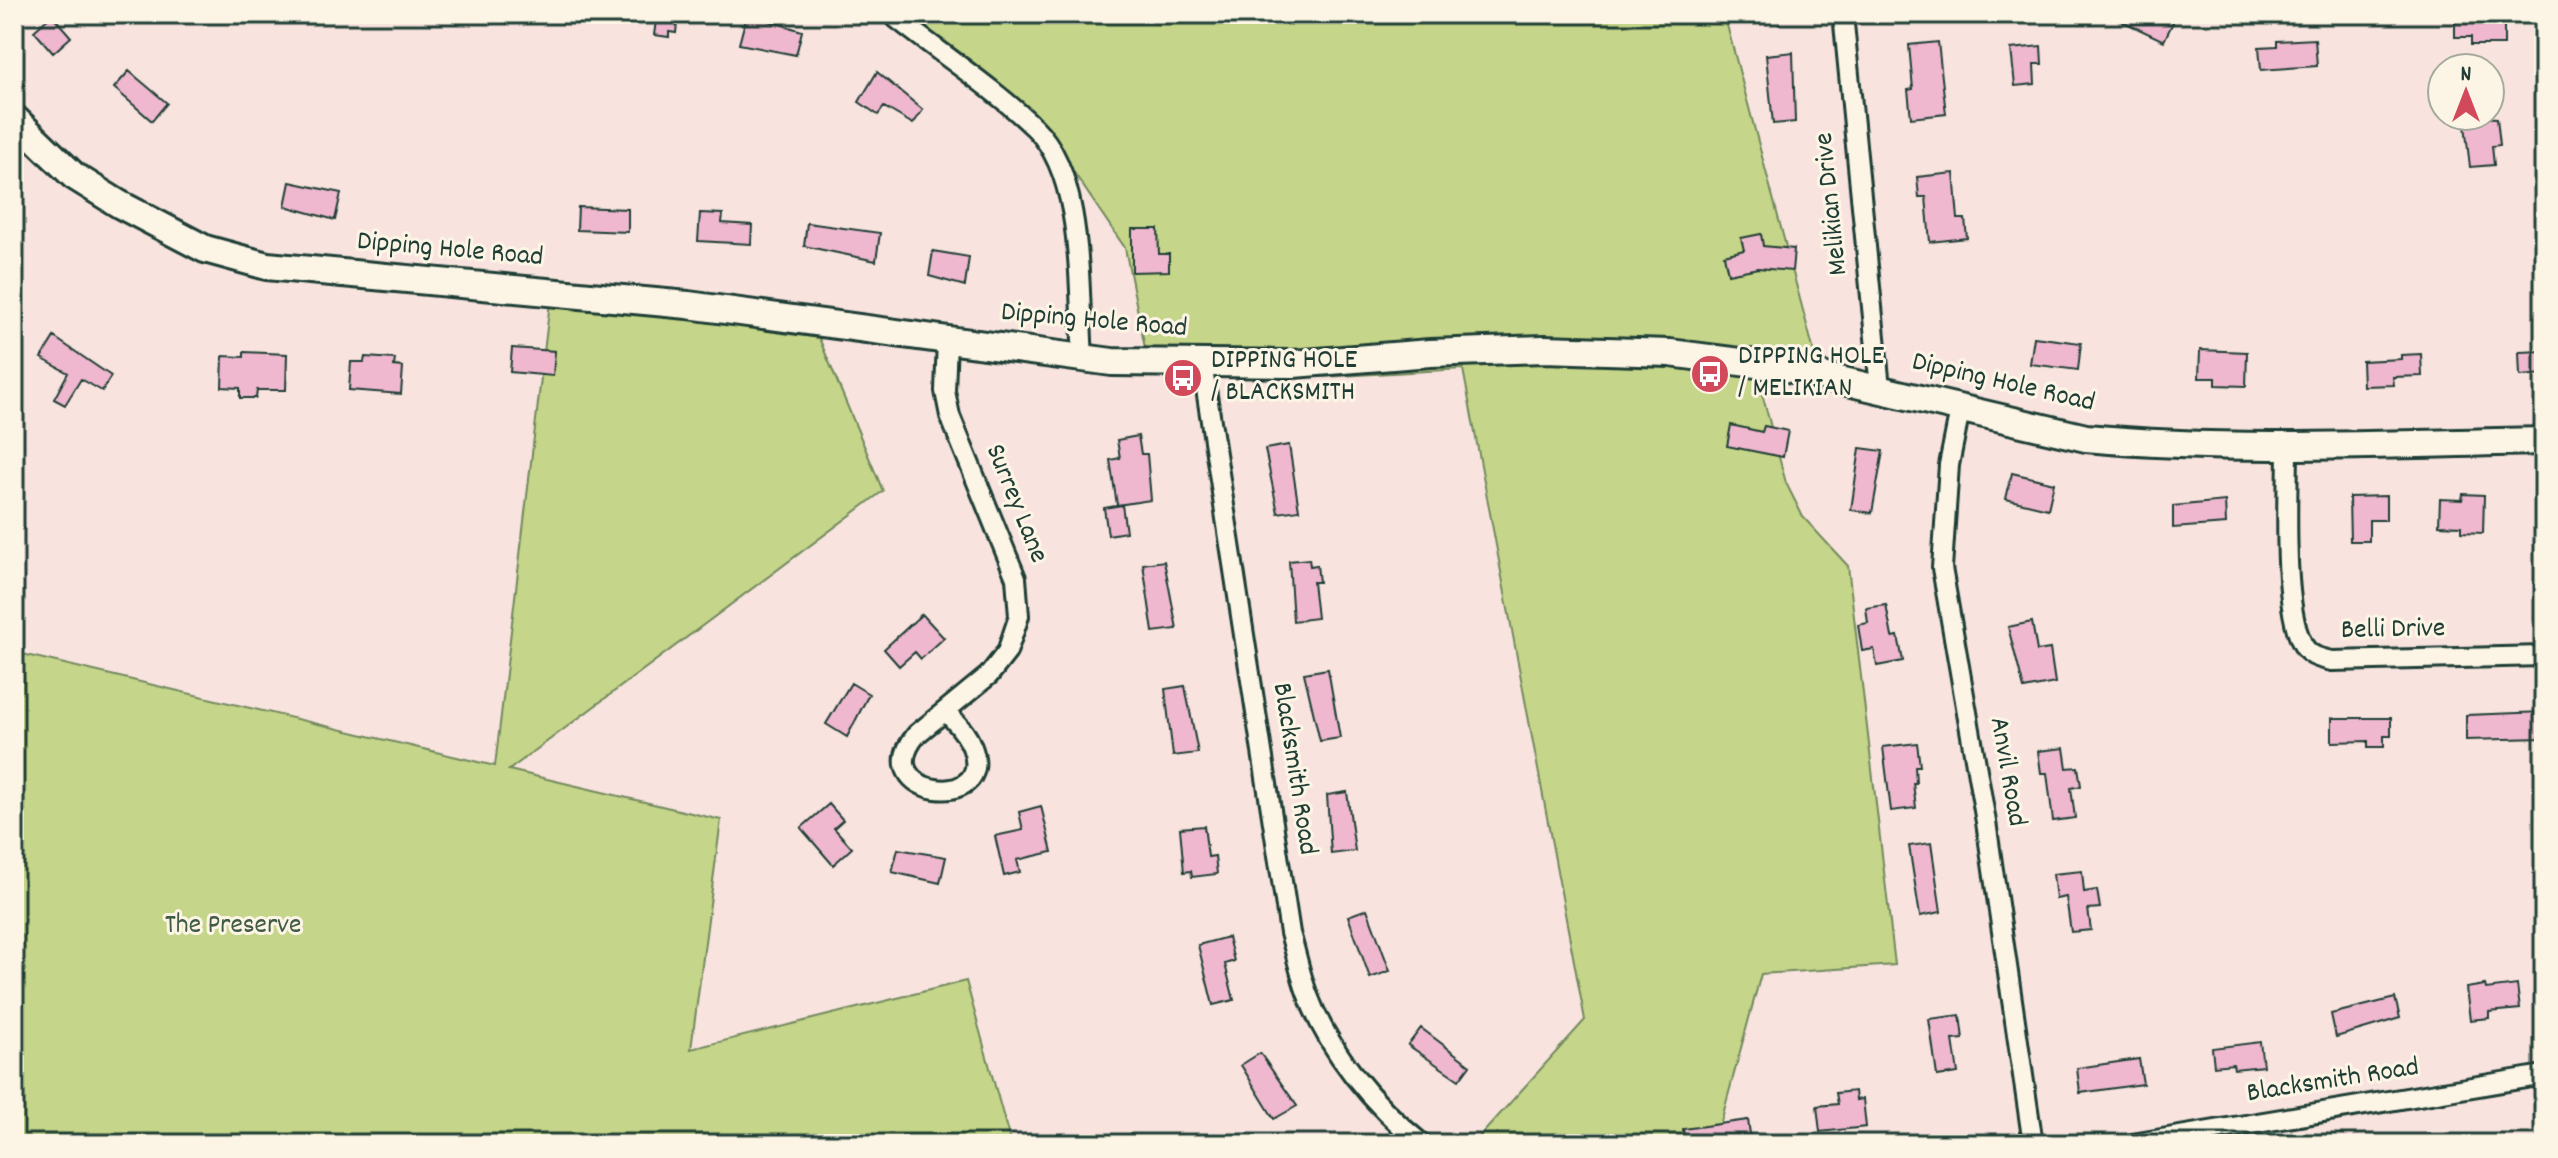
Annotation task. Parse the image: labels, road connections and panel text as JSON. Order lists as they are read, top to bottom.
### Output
{
  "streets": {
    "main road": ["Dipping Hole Road"],
    "street": [
      "Melikian Drive",
      "Surrey Lane",
      "Belli Drive",
      "Blacksmith Road",
      "Anvil Road"
    ]
  },
  "crossings": [
    ["Melikian Drive", "Dipping Hole Road"],
    ["Dipping Hole Road", "Surrey Lane"],
    ["Dipping Hole Road", "Belli Drive"],
    ["Dipping Hole Road", "Blacksmith Road"],
    ["Dipping Hole Road", "Anvil Road"]
  ],
  "parks": ["The Preserve"],
  "places": {
    "bus stop": ["DIPPING HOLE / MELIKIAN", "DIPPING HOLE / BLACKSMITH"]
  },
  "north": "top"
}
